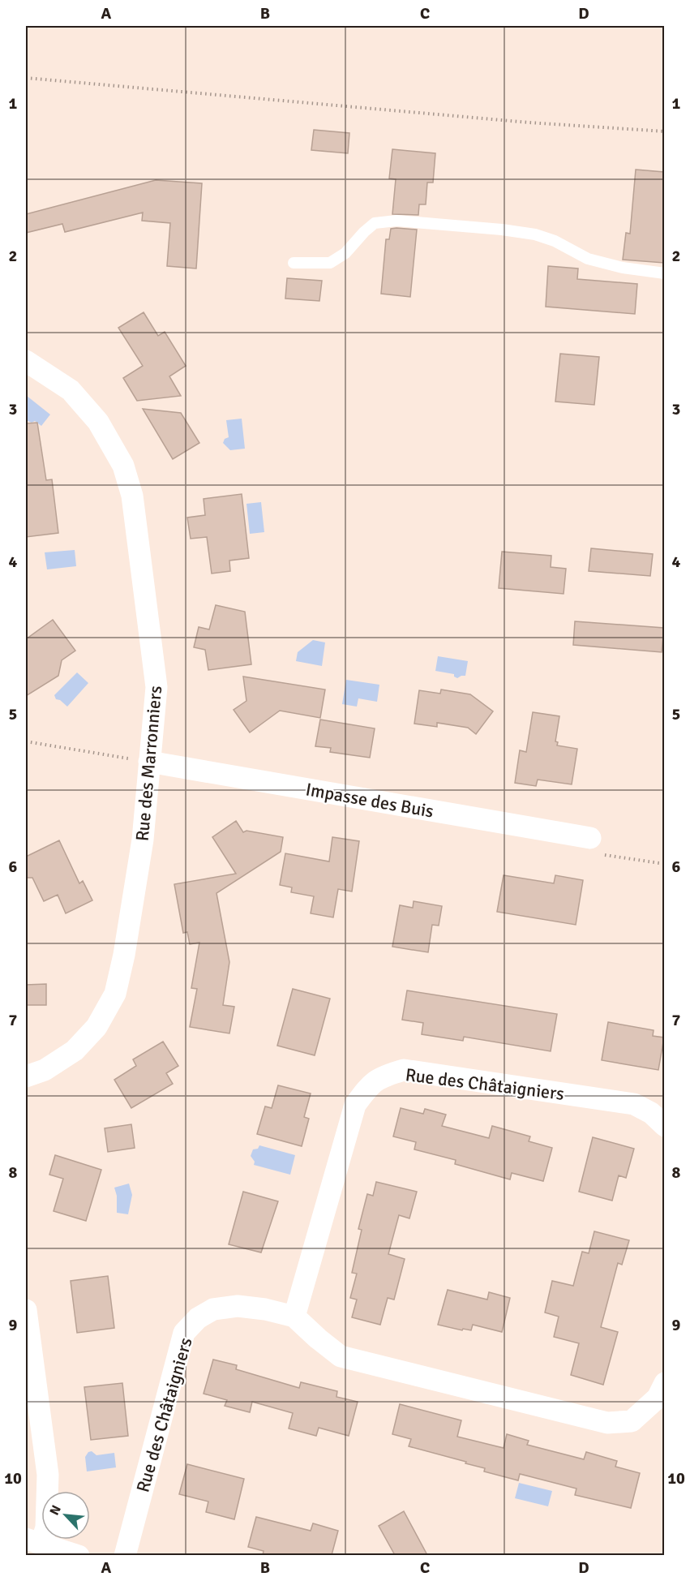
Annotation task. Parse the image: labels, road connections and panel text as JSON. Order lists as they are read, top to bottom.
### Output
{
  "streets": {
    "street": ["Rue des Marronniers", "Impasse des Buis", "Rue des Châtaigniers"]
  },
  "crossings": [
    ["Rue des Marronniers", "Impasse des Buis"]
  ],
  "north": "top left",
  "grid": {
    "columns": [
      "A",
      "B",
      "C",
      "D"
    ],
    "rows": [
      "1",
      "2",
      "3",
      "4",
      "5",
      "6",
      "7",
      "8",
      "9",
      "10"
    ]
  }
}
